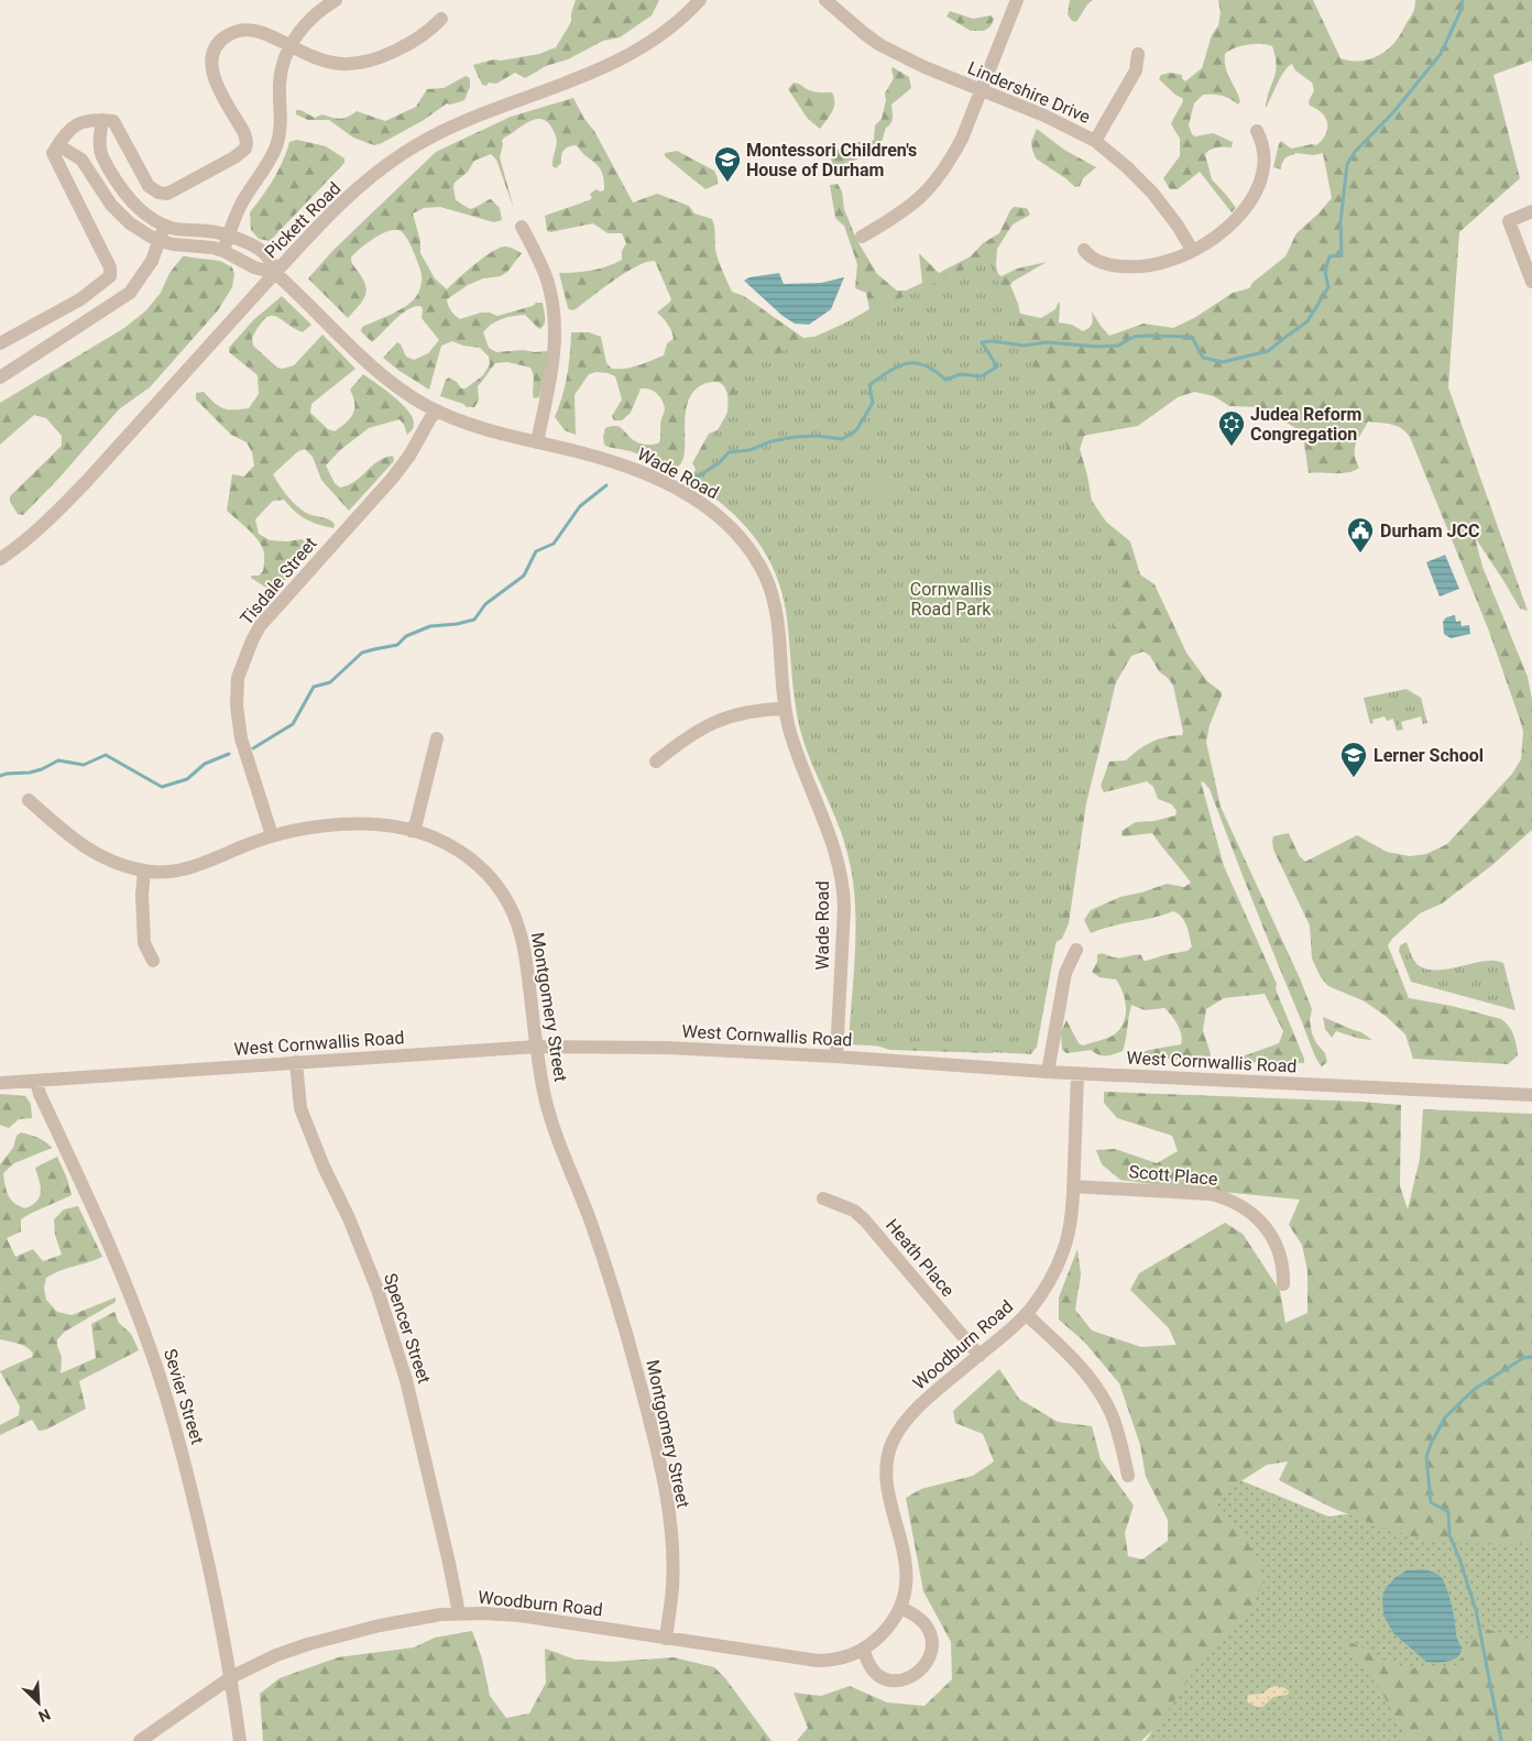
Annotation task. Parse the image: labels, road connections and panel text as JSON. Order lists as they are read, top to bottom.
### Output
{
  "streets": {
    "street": [
      "Lindershire Drive",
      "Pickett Road",
      "Wade Road",
      "Tisdale Street",
      "Montgomery Street",
      "West Cornwallis Road",
      "Scott Place",
      "Heath Place",
      "Spencer Street",
      "Woodburn Road",
      "Sevier Street"
    ]
  },
  "crossings": [
    ["Pickett Road", "Wade Road"],
    ["Wade Road", "Tisdale Street"],
    ["Wade Road", "West Cornwallis Road"],
    ["Tisdale Street", "Montgomery Street"],
    ["Montgomery Street", "West Cornwallis Road"],
    ["Montgomery Street", "Woodburn Road"],
    ["West Cornwallis Road", "Spencer Street"],
    ["West Cornwallis Road", "Woodburn Road"],
    ["West Cornwallis Road", "Sevier Street"],
    ["Scott Place", "Woodburn Road"],
    ["Heath Place", "Woodburn Road"],
    ["Spencer Street", "Woodburn Road"],
    ["Woodburn Road", "Sevier Street"]
  ],
  "parks": ["Cornwallis Road Park"],
  "places": {
    "school or university": ["Montessori Children's House of Durham", "Lerner School"],
    "synagogue": ["Judea Reform Congregation"],
    "public building": ["Durham JCC"]
  },
  "north": "bottom right"
}
